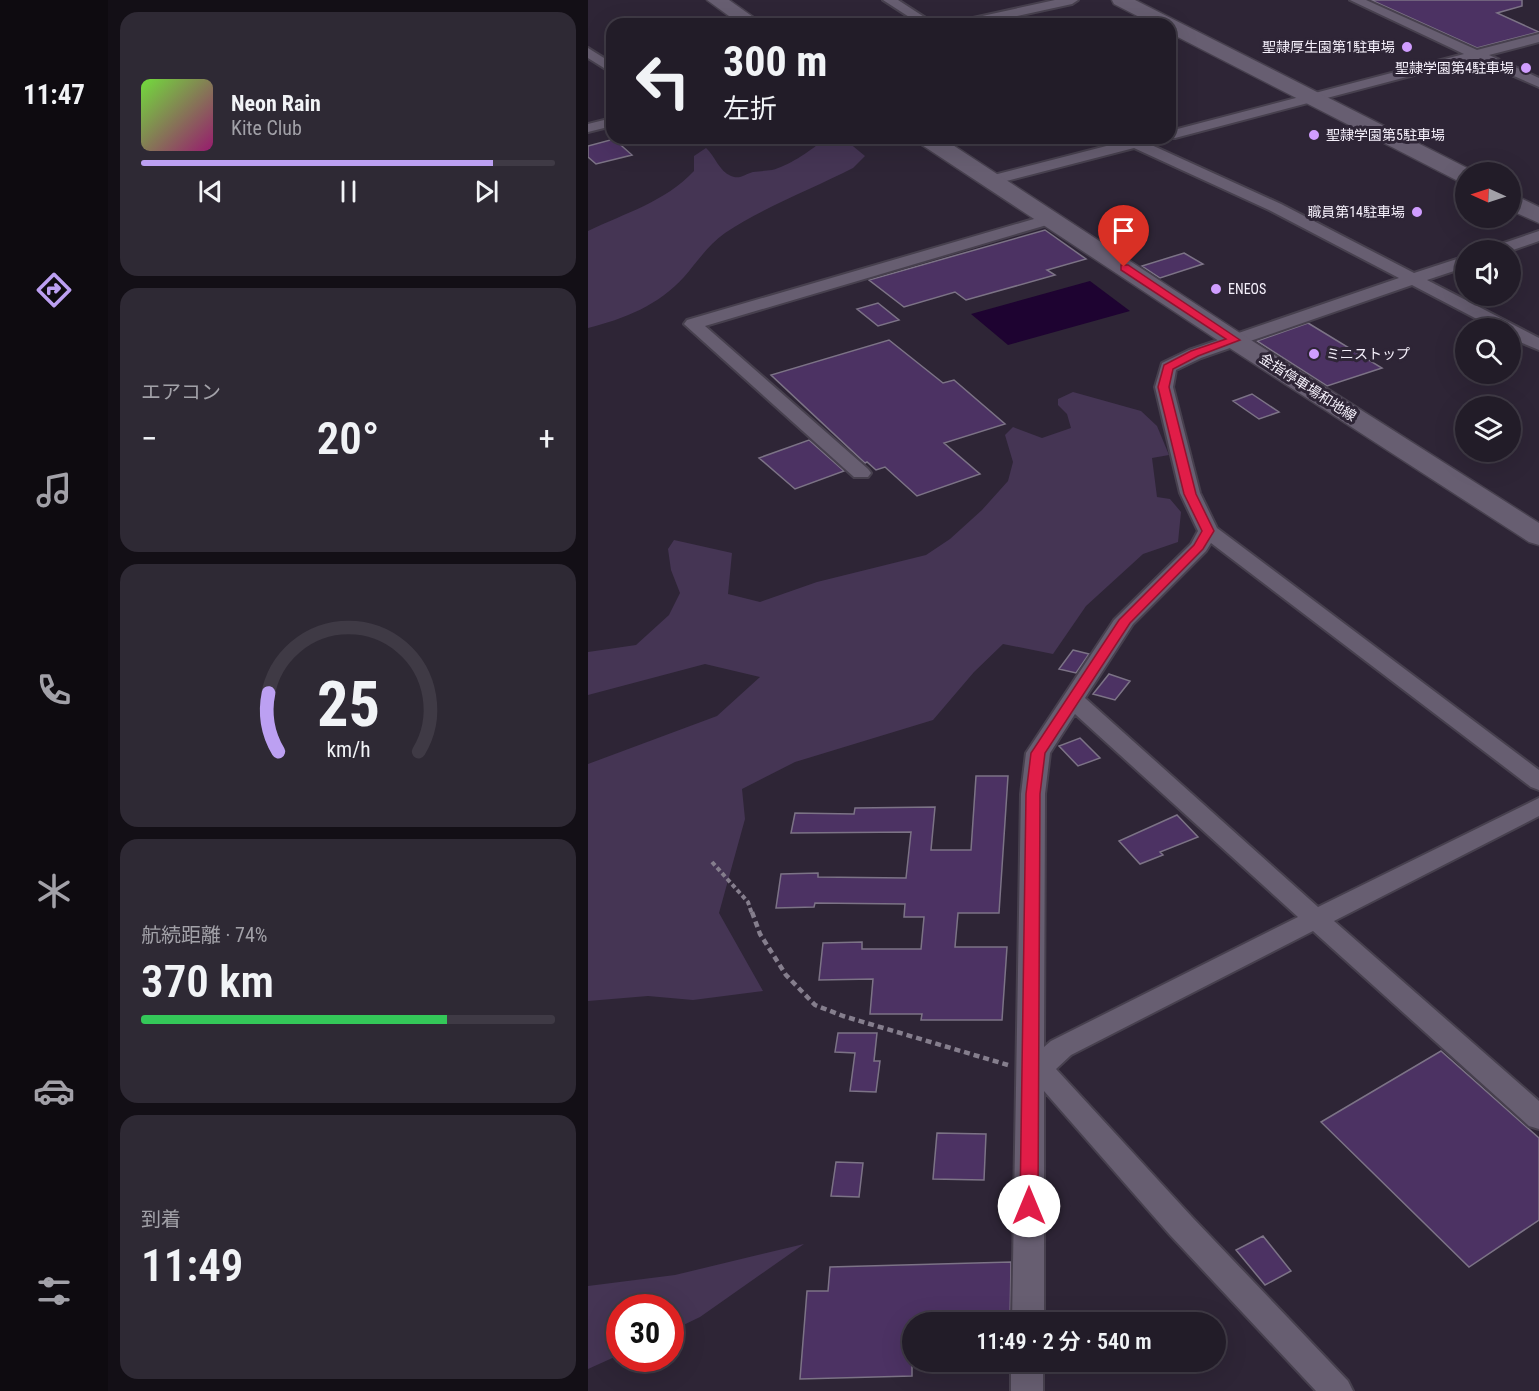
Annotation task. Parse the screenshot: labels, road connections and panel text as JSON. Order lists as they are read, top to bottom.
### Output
{
  "streets": {
    "main road": ["金指停車場和地線"]
  },
  "places": [
    "聖隷厚生園第1駐車場",
    "聖隷学園第4駐車場",
    "聖隷学園第5駐車場",
    "職員第14駐車場",
    "ENEOS",
    "ミニストップ"
  ],
  "north": "left",
  "page": {
    "tabs": "11:47",
    "turn": ["300 m", "左折"],
    "song": ["Neon Rain", "Kite Club"],
    "tile": [
      "エアコン",
      ["航続距離 · 74%", "370 km"],
      ["到着", "11:49"]
    ],
    "heat": ["−", "20°", "+"],
    "limit": "30",
    "trip": "11:49 · 2 分 · 540 m",
    "gauge": ["25", "km/h"]
  }
}
